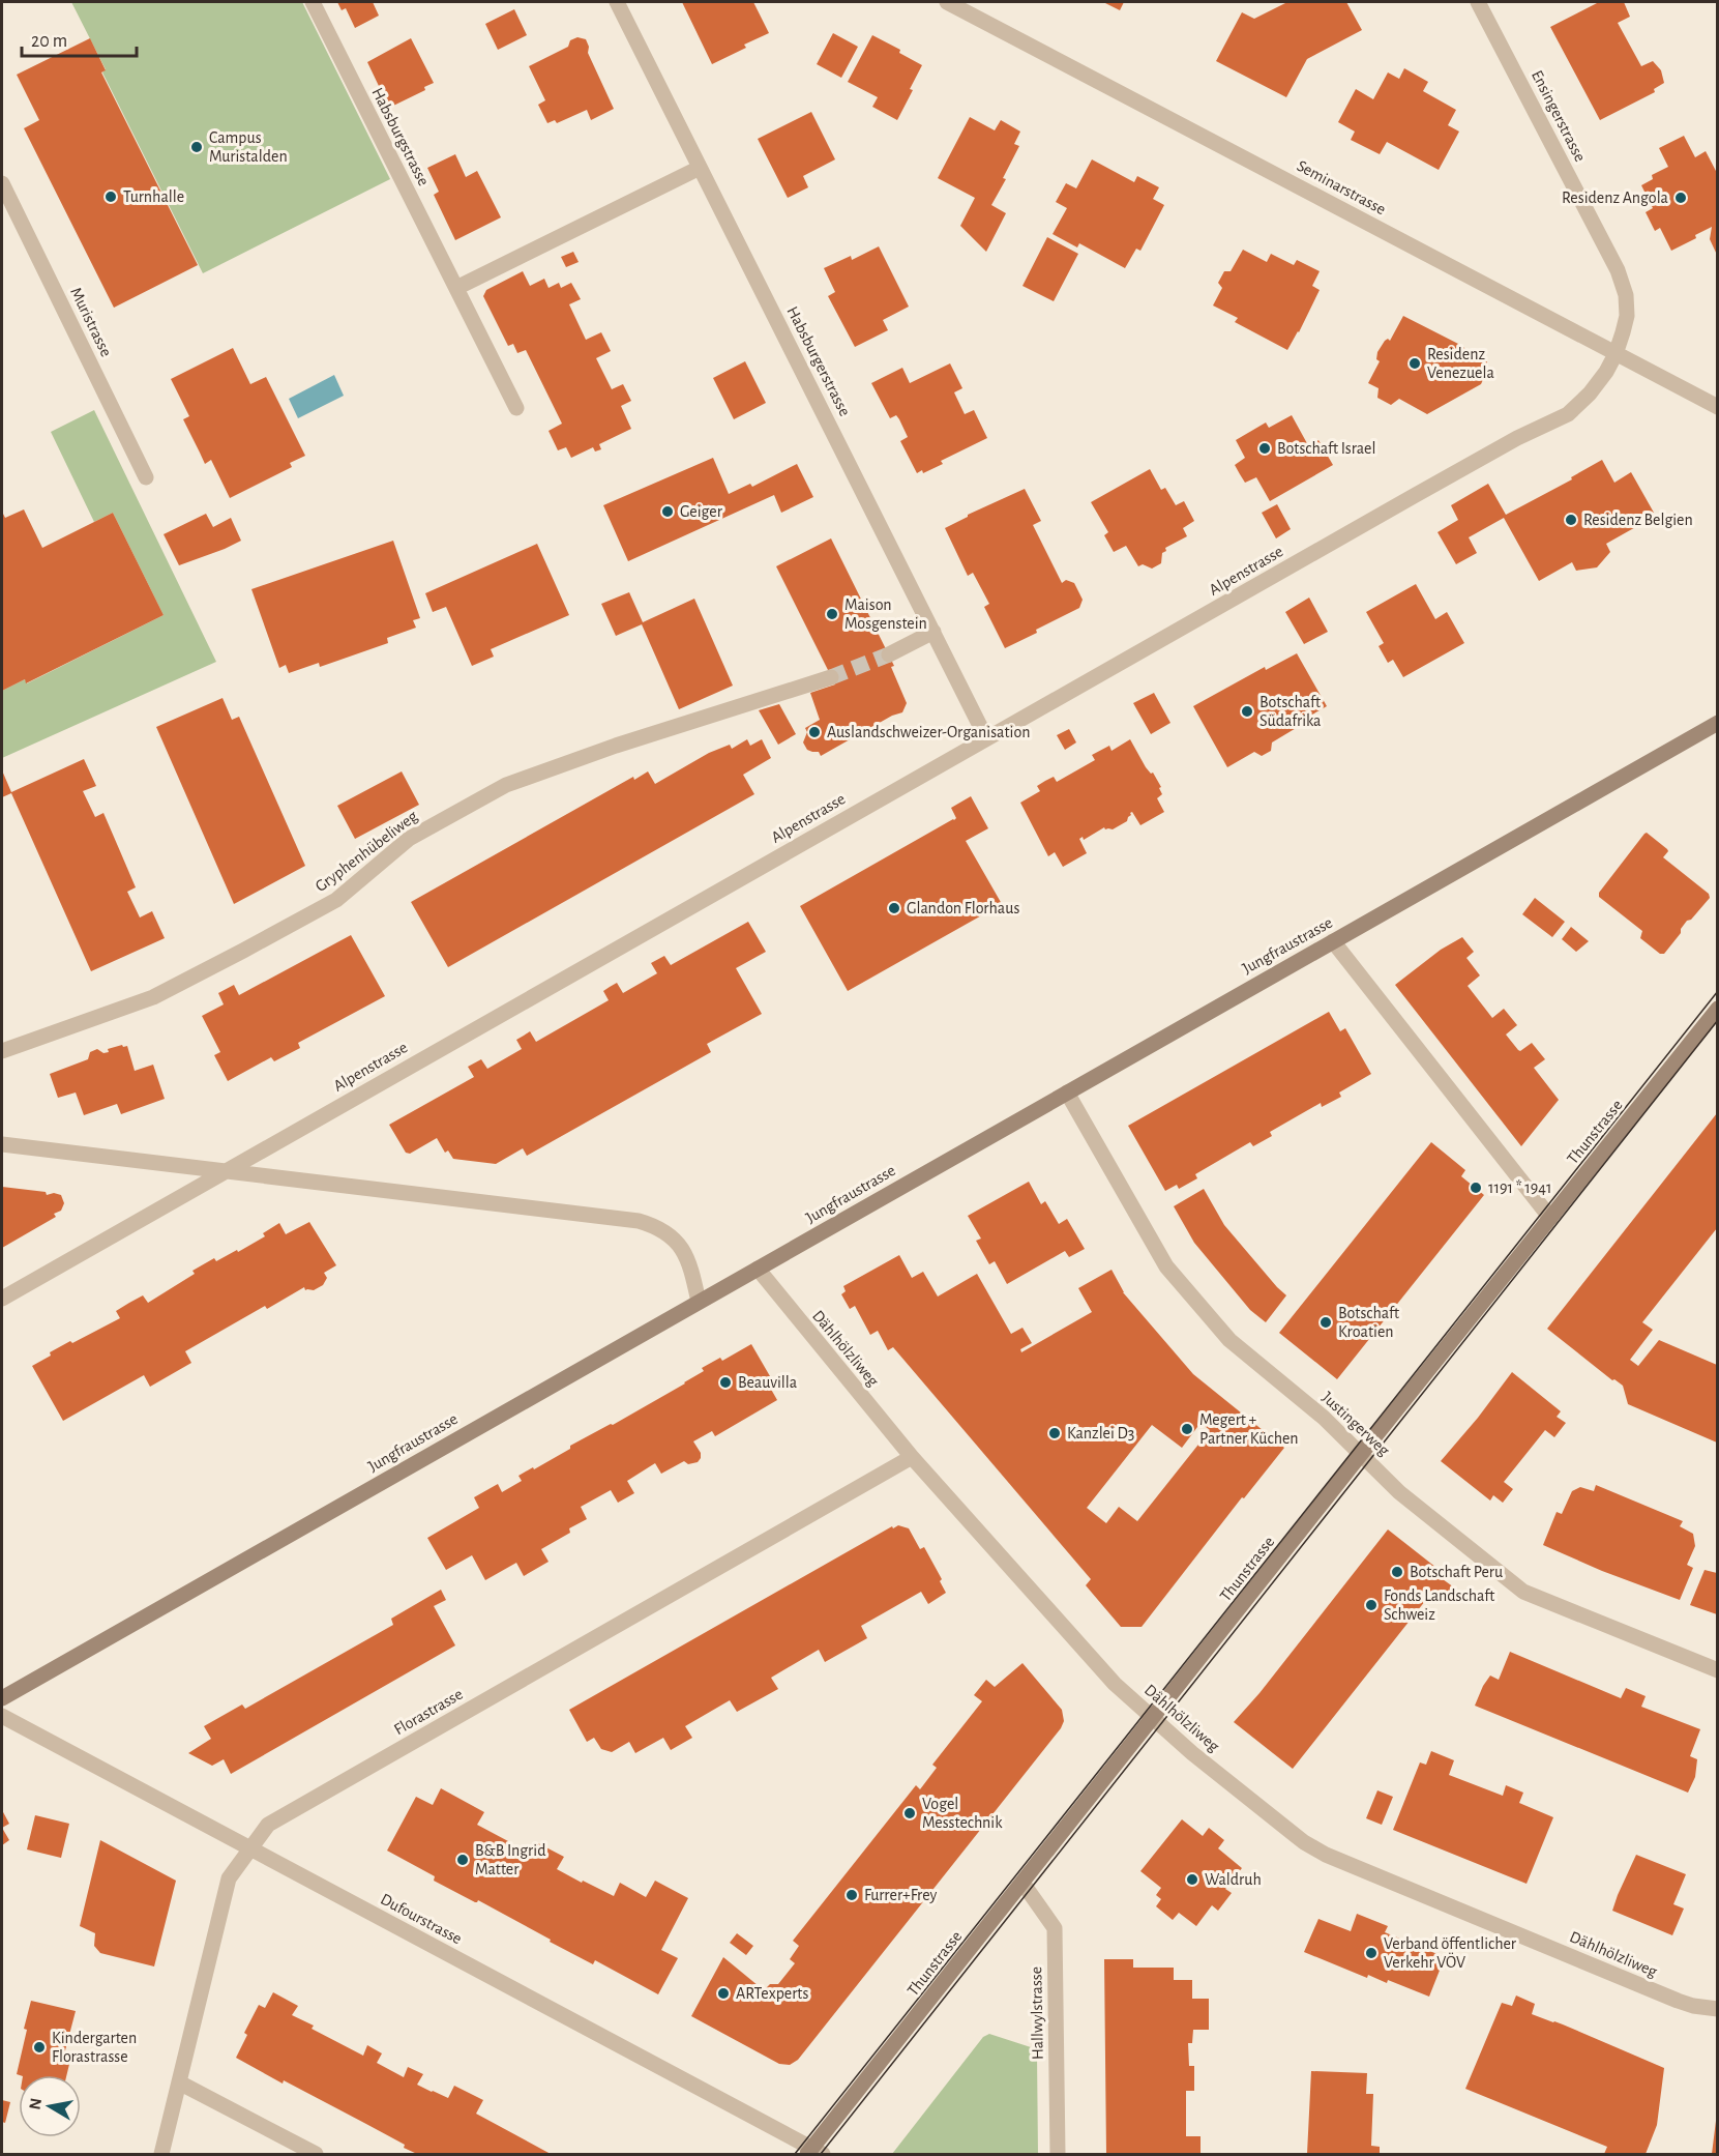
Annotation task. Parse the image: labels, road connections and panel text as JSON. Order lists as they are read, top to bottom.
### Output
{
  "streets": {
    "street": [
      "Ensingerstrasse",
      "Habsburgstrasse",
      "Seminarstrasse",
      "Muristrasse",
      "Habsburgerstrasse",
      "Alpenstrasse",
      "Gryphenhübeliweg",
      "Jungfraustrasse",
      "Thunstrasse",
      "Dählhölzliweg",
      "Justingerweg",
      "Florastrasse",
      "Dufourstrasse",
      "Hallwylstrasse"
    ]
  },
  "crossings": [
    ["Ensingerstrasse", "Seminarstrasse"],
    ["Ensingerstrasse", "Alpenstrasse"],
    ["Seminarstrasse", "Alpenstrasse"],
    ["Habsburgerstrasse", "Alpenstrasse"],
    ["Jungfraustrasse", "Dählhölzliweg"],
    ["Jungfraustrasse", "Justingerweg"],
    ["Thunstrasse", "Dählhölzliweg"],
    ["Thunstrasse", "Justingerweg"],
    ["Thunstrasse", "Dufourstrasse"],
    ["Thunstrasse", "Hallwylstrasse"],
    ["Dählhölzliweg", "Florastrasse"],
    ["Florastrasse", "Dufourstrasse"]
  ],
  "places": [
    "Campus Muristalden",
    "Turnhalle",
    "Residenz Angola",
    "Residenz Venezuela",
    "Botschaft Israel",
    "Geiger",
    "Residenz Belgien",
    "Maison Mosgenstein",
    "Botschaft Südafrika",
    "Auslandschweizer-Organisation",
    "Glandon Florhaus",
    "1191 * 1941",
    "Botschaft Kroatien",
    "Beauvilla",
    "Megert + Partner Küchen",
    "Kanzlei D3",
    "Botschaft Peru",
    "Fonds Landschaft Schweiz",
    "Vogel Messtechnik",
    "B&B Ingrid Matter",
    "Waldruh",
    "Furrer+Frey",
    "Verband öffentlicher Verkehr VÖV",
    "ARTexperts",
    "Kindergarten Florastrasse"
  ],
  "scale_bar": "20 m",
  "north": "left"
}
